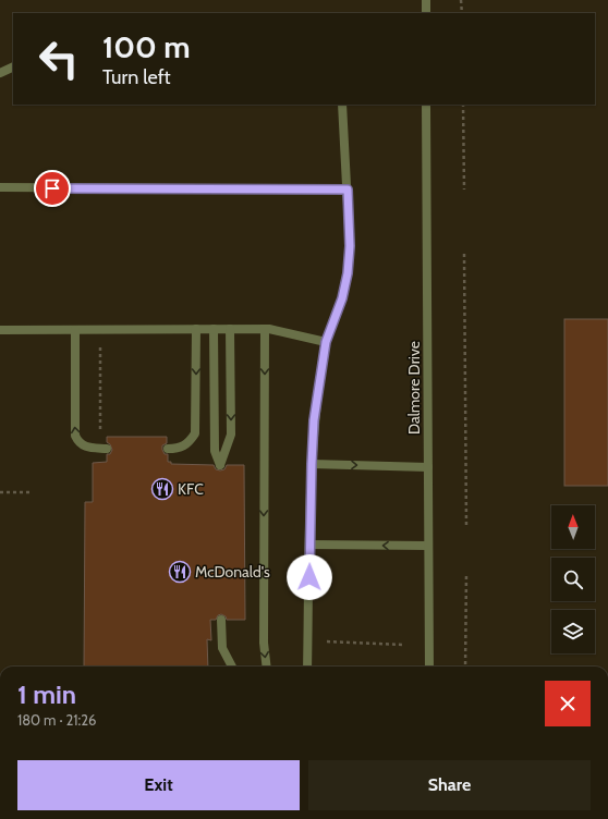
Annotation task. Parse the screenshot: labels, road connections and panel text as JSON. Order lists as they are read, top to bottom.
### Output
{
  "streets": {
    "street": ["Dalmore Drive"]
  },
  "places": {
    "restaurant": ["KFC", "McDonald's"]
  },
  "north": "top",
  "page": {
    "turn": ["100 m", "Turn left"],
    "heading": ["1 min", "180 m · 21:26"],
    "buttons": ["Exit", "Share"]
  }
}
